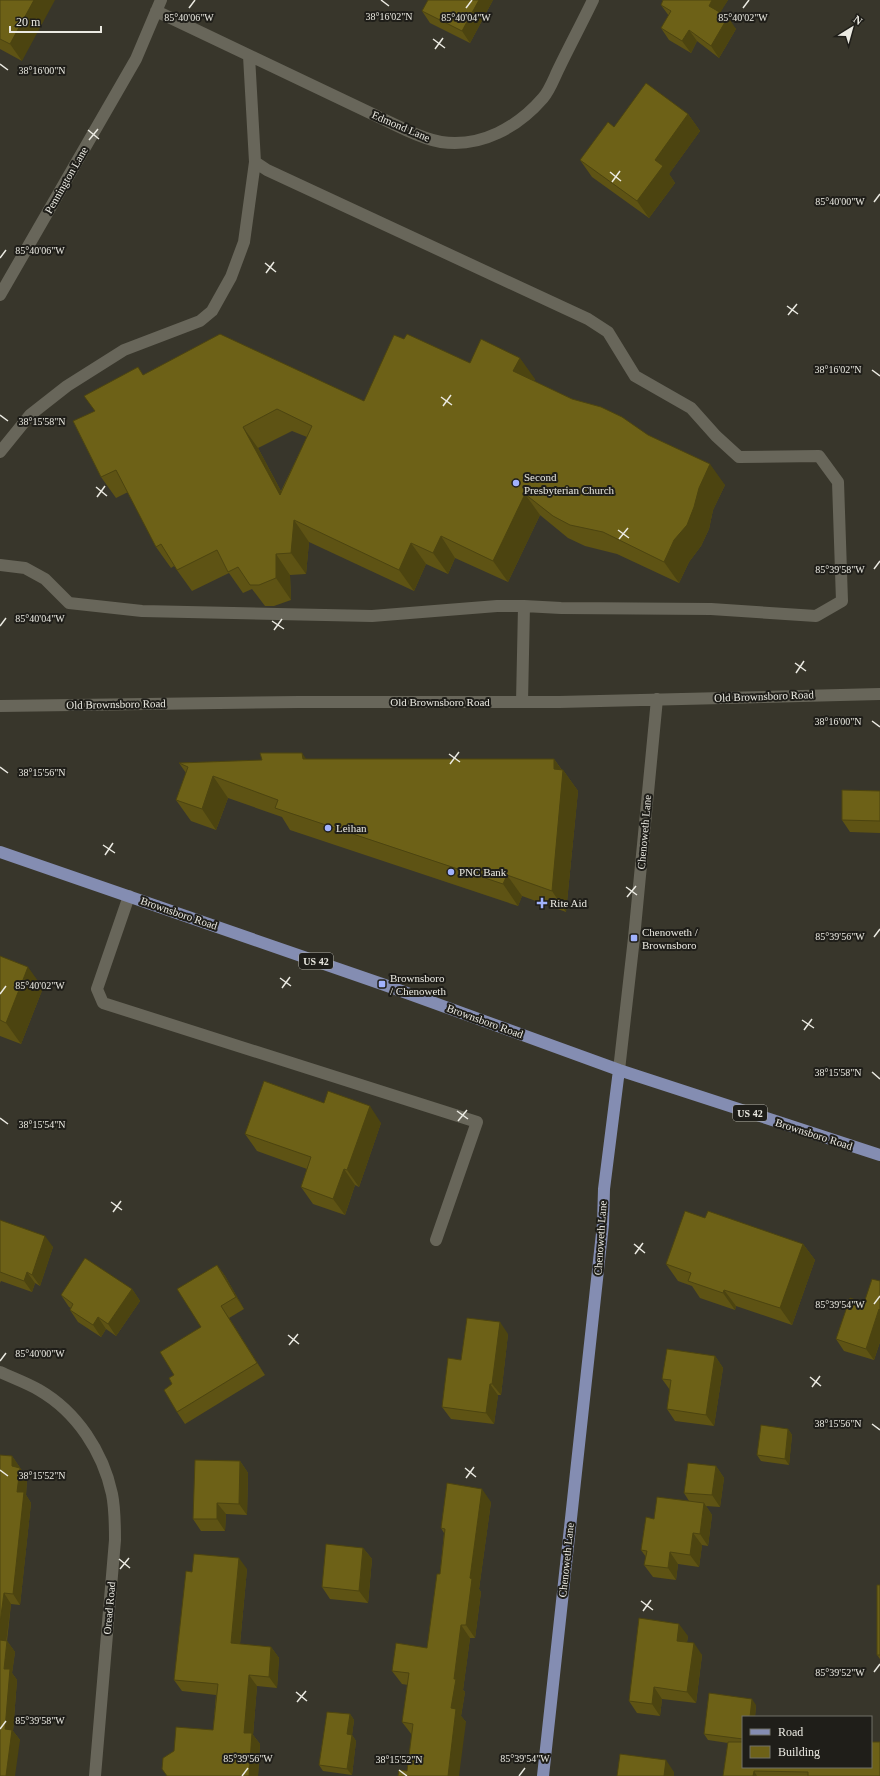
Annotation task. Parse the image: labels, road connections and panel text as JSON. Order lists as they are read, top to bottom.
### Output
{
  "streets": {
    "main road": ["Chenoweth Lane", "Brownsboro Road", "US 42"],
    "street": [
      "Edmond Lane",
      "Pennington Lane",
      "Old Brownsboro Road",
      "Oread Road"
    ]
  },
  "crossings": [
    ["Edmond Lane", "Pennington Lane"],
    ["Old Brownsboro Road", "Chenoweth Lane"],
    ["Chenoweth Lane", "Brownsboro Road"]
  ],
  "places": {
    "other": ["Second Presbyterian Church", "Leihan", "PNC Bank"],
    "health": ["Rite Aid"],
    "transit": ["Chenoweth / Brownsboro", "Brownsboro / Chenoweth"]
  },
  "legend": ["Road", "Building"],
  "scale_bar": "20 m",
  "north": "top right",
  "coordinates": [
    "38°16'02\"N",
    "85°40'06\"W",
    "85°40'04\"W",
    "85°40'02\"W",
    "38°16'00\"N",
    "85°40'00\"W",
    "38°15'58\"N",
    "85°39'58\"W",
    "38°15'56\"N",
    "85°39'56\"W",
    "38°15'54\"N",
    "85°39'54\"W",
    "38°15'52\"N",
    "85°39'52\"W"
  ]
}
